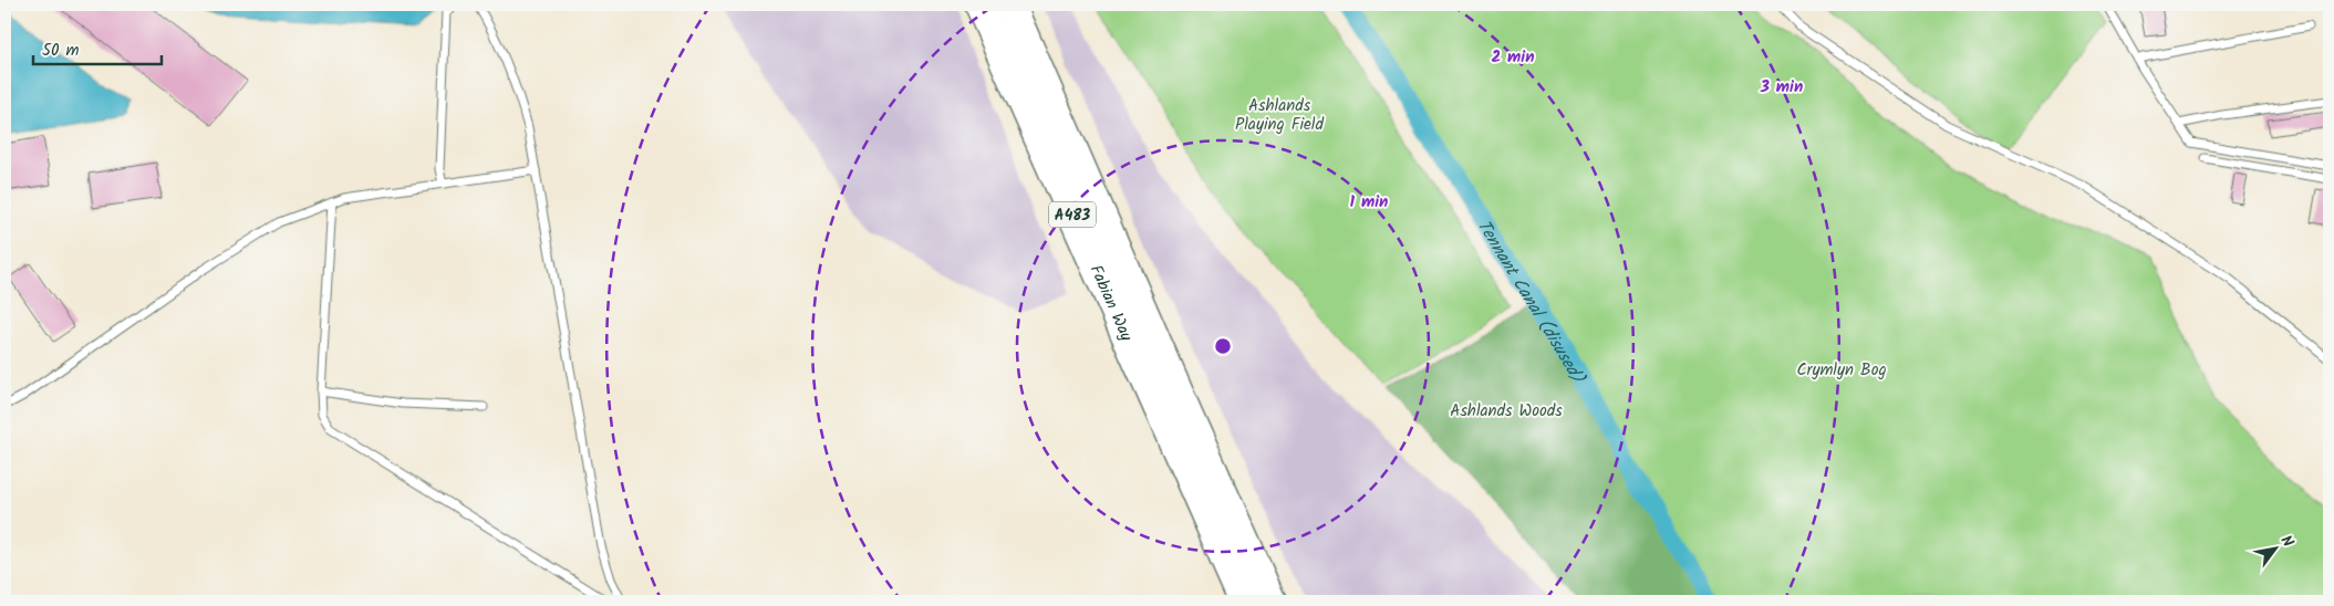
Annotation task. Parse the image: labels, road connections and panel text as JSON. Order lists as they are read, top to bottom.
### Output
{
  "streets": {
    "highway": ["A483", "Fabian Way"]
  },
  "water": ["Tennant Canal (disused)"],
  "parks": ["Ashlands Playing Field", "Crymlyn Bog", "Ashlands Woods"],
  "scale_bar": "50 m",
  "north": "top right",
  "rings": ["2 min", "3 min", "1 min"]
}
